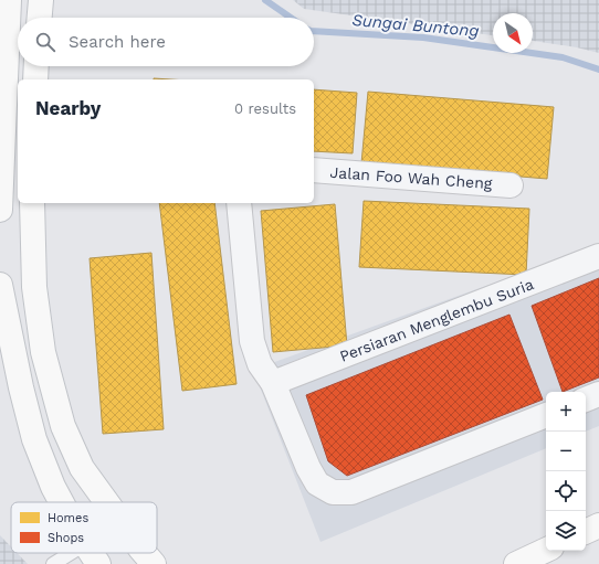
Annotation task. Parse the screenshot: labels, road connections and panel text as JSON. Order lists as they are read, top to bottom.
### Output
{
  "streets": {
    "street": ["Jalan Foo Wah Cheng", "Persiaran Menglembu Suria"]
  },
  "water": ["Sungai Buntong"],
  "legend": ["Homes", "Shops"],
  "north": "bottom right",
  "page": {
    "search": "Search here",
    "heading": ["Nearby", "0 results"],
    "map_buttons": ["+", "−"]
  }
}
